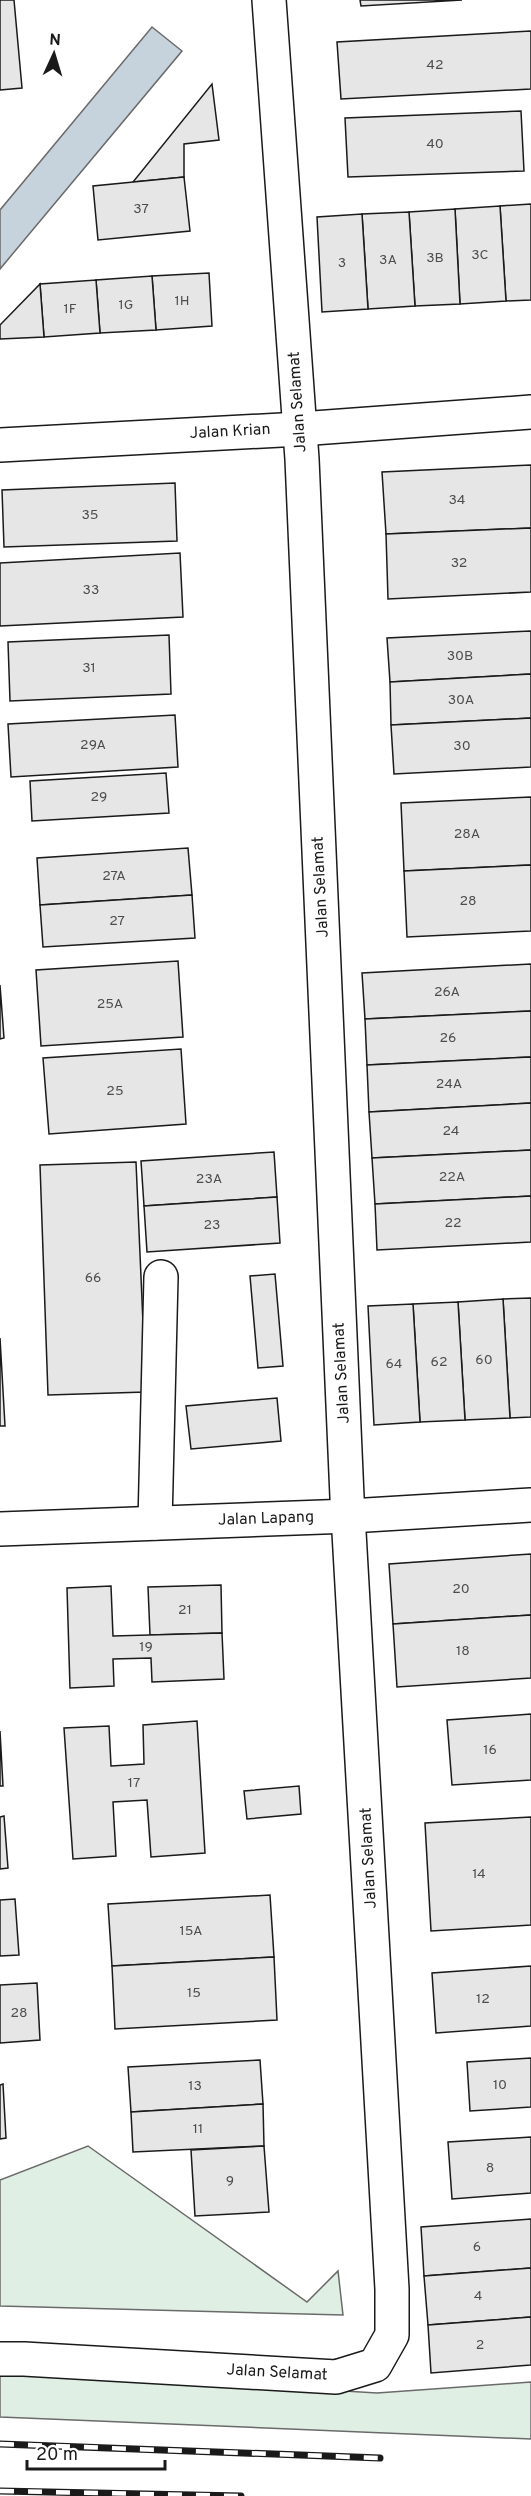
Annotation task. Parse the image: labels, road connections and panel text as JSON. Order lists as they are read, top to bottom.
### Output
{
  "streets": {
    "street": ["Jalan Selamat", "Jalan Krian", "Jalan Lapang"]
  },
  "crossings": [
    ["Jalan Selamat", "Jalan Krian"],
    ["Jalan Selamat", "Jalan Lapang"]
  ],
  "house_numbers": [
    "42",
    "40",
    "37",
    "3C",
    "3B",
    "3A",
    "3",
    "1H",
    "1G",
    "1F",
    "34",
    "35",
    "32",
    "33",
    "30B",
    "31",
    "30A",
    "29A",
    "30",
    "29",
    "28A",
    "27A",
    "28",
    "27",
    "26A",
    "25A",
    "26",
    "24A",
    "25",
    "24",
    "22A",
    "23A",
    "22",
    "23",
    "66",
    "60",
    "62",
    "64",
    "20",
    "21",
    "19",
    "18",
    "16",
    "17",
    "14",
    "15A",
    "15",
    "12",
    "28",
    "10",
    "13",
    "11",
    "8",
    "9",
    "6",
    "4",
    "2"
  ],
  "scale_bar": "20 m",
  "north": "top"
}
